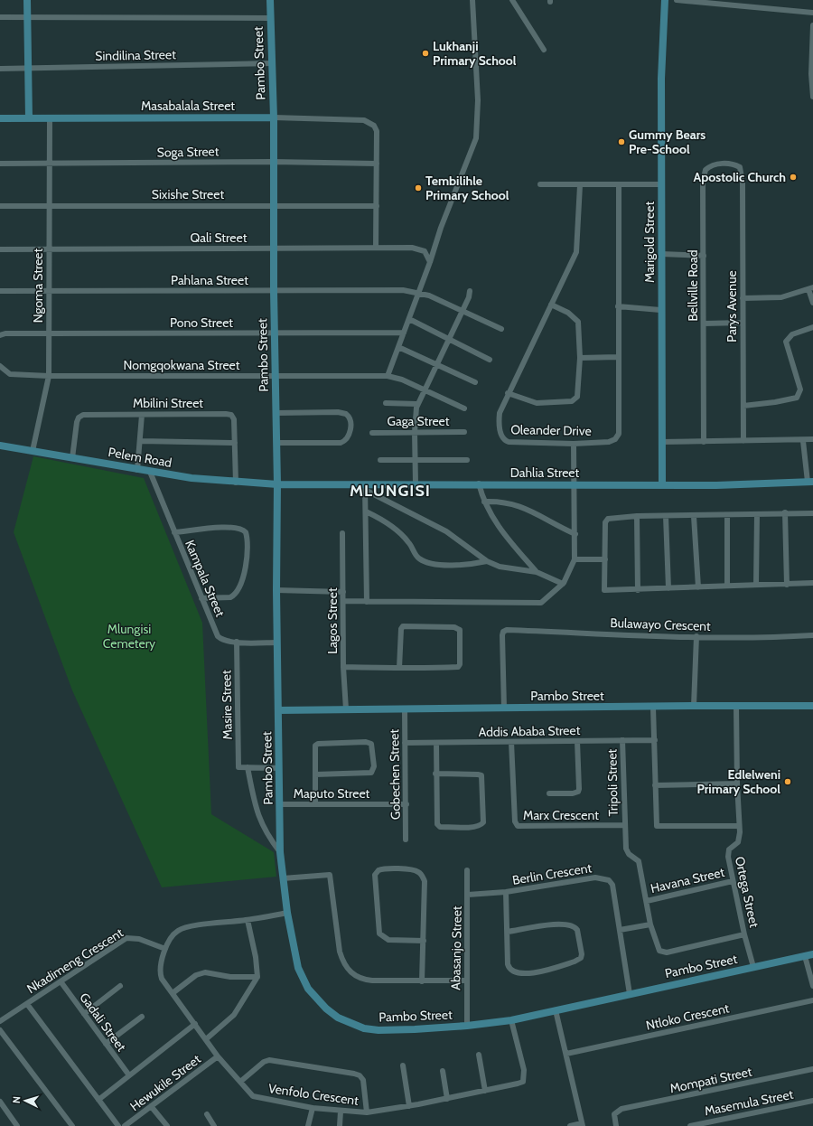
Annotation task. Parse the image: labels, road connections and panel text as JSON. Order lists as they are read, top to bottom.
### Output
{
  "streets": {
    "street": [
      "Sindilina Street",
      "Pambo Street",
      "Masabalala Street",
      "Soga Street",
      "Sixishe Street",
      "Qali Street",
      "Marigold Street",
      "Pahlana Street",
      "Ngoma Street",
      "Bellville Road",
      "Parys Avenue",
      "Pono Street",
      "Nomgqokwana Street",
      "Mbilini Street",
      "Gaga Street",
      "Oleander Drive",
      "Pelem Road",
      "Dahlia Street",
      "Kampala Street",
      "Lagos Street",
      "Bulawayo Crescent",
      "Masire Street",
      "Addis Ababa Street",
      "Gobechen Street",
      "Tripoli Street",
      "Maputo Street",
      "Marx Crescent",
      "Berlin Crescent",
      "Havana Street",
      "Ortega Street",
      "Abasanjo Street",
      "Nkadimeng Crescent",
      "Ntloko Crescent",
      "Gadali Street",
      "Mompati Street",
      "Hewukile Street",
      "Venfolo Crescent",
      "Masemula Street"
    ]
  },
  "crossings": [
    ["Sindilina Street", "Pambo Street"],
    ["Pambo Street", "Masabalala Street"],
    ["Pambo Street", "Soga Street"],
    ["Pambo Street", "Sixishe Street"],
    ["Pambo Street", "Qali Street"],
    ["Pambo Street", "Pahlana Street"],
    ["Pambo Street", "Pono Street"],
    ["Pambo Street", "Nomgqokwana Street"],
    ["Pambo Street", "Pelem Road"],
    ["Pambo Street", "Dahlia Street"],
    ["Pambo Street", "Kampala Street"],
    ["Pambo Street", "Lagos Street"],
    ["Pambo Street", "Bulawayo Crescent"],
    ["Pambo Street", "Gobechen Street"],
    ["Pambo Street", "Maputo Street"],
    ["Pambo Street", "Berlin Crescent"],
    ["Pambo Street", "Ortega Street"],
    ["Pambo Street", "Abasanjo Street"],
    ["Pambo Street", "Venfolo Crescent"],
    ["Masabalala Street", "Soga Street"],
    ["Masabalala Street", "Ngoma Street"],
    ["Soga Street", "Ngoma Street"],
    ["Sixishe Street", "Ngoma Street"],
    ["Qali Street", "Ngoma Street"],
    ["Marigold Street", "Dahlia Street"],
    ["Pahlana Street", "Ngoma Street"],
    ["Ngoma Street", "Pono Street"],
    ["Ngoma Street", "Nomgqokwana Street"],
    ["Ngoma Street", "Pelem Road"],
    ["Bellville Road", "Parys Avenue"],
    ["Mbilini Street", "Pelem Road"],
    ["Pelem Road", "Dahlia Street"],
    ["Pelem Road", "Kampala Street"],
    ["Kampala Street", "Masire Street"],
    ["Addis Ababa Street", "Gobechen Street"],
    ["Addis Ababa Street", "Tripoli Street"],
    ["Addis Ababa Street", "Marx Crescent"],
    ["Gobechen Street", "Maputo Street"],
    ["Tripoli Street", "Marx Crescent"],
    ["Tripoli Street", "Havana Street"],
    ["Tripoli Street", "Ortega Street"],
    ["Berlin Crescent", "Abasanjo Street"],
    ["Havana Street", "Ortega Street"],
    ["Nkadimeng Crescent", "Gadali Street"],
    ["Nkadimeng Crescent", "Venfolo Crescent"],
    ["Hewukile Street", "Venfolo Crescent"]
  ],
  "districts": ["MLUNGISI"],
  "parks": ["Mlungisi Cemetery"],
  "places": [
    "Lukhanji Primary School",
    "Gummy Bears Pre-School",
    "Apostolic Church",
    "Tembilihle Primary School",
    "Edlelweni Primary School"
  ],
  "north": "left"
}
